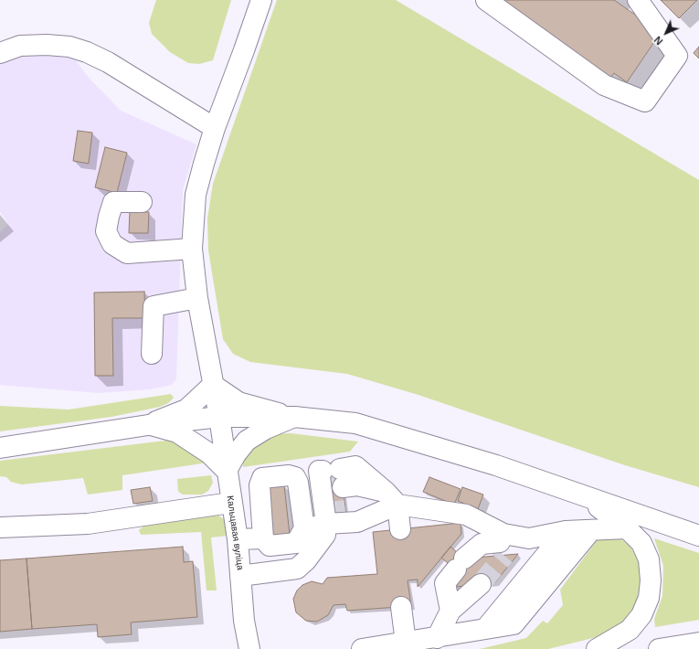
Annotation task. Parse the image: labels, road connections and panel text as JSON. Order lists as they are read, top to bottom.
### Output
{
  "streets": {
    "main road": ["Кальцавая вуліца"]
  },
  "north": "bottom left"
}
